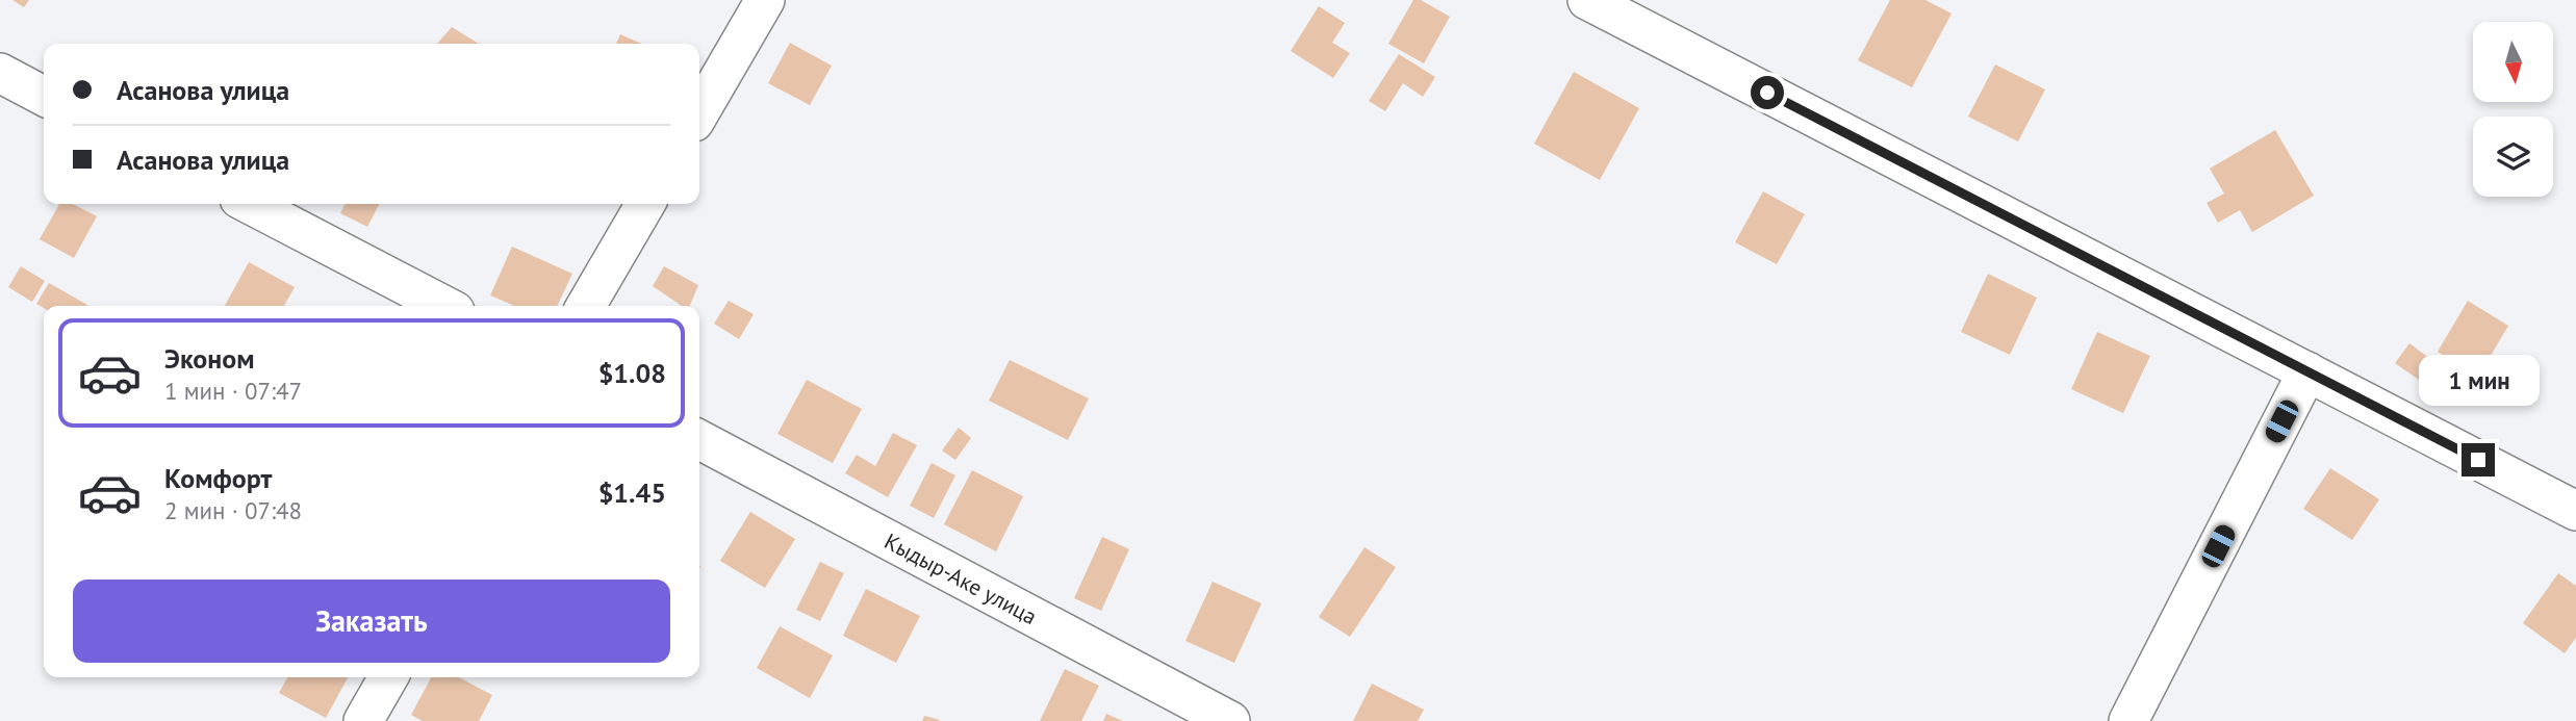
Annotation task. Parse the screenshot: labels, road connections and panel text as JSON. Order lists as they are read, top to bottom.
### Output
{
  "streets": {
    "street": ["Кыдыр-Аке улица"]
  },
  "north": "bottom",
  "page": {
    "banner": ["Асанова улица", "Асанова улица"],
    "list": [
      {
        "name": "Эконом",
        "note": "1 мин · 07:47",
        "value": "$1.08"
      },
      {
        "name": "Комфорт",
        "note": "2 мин · 07:48",
        "value": "$1.45"
      }
    ],
    "bubble": "1 мин",
    "buttons": "Заказать"
  }
}
